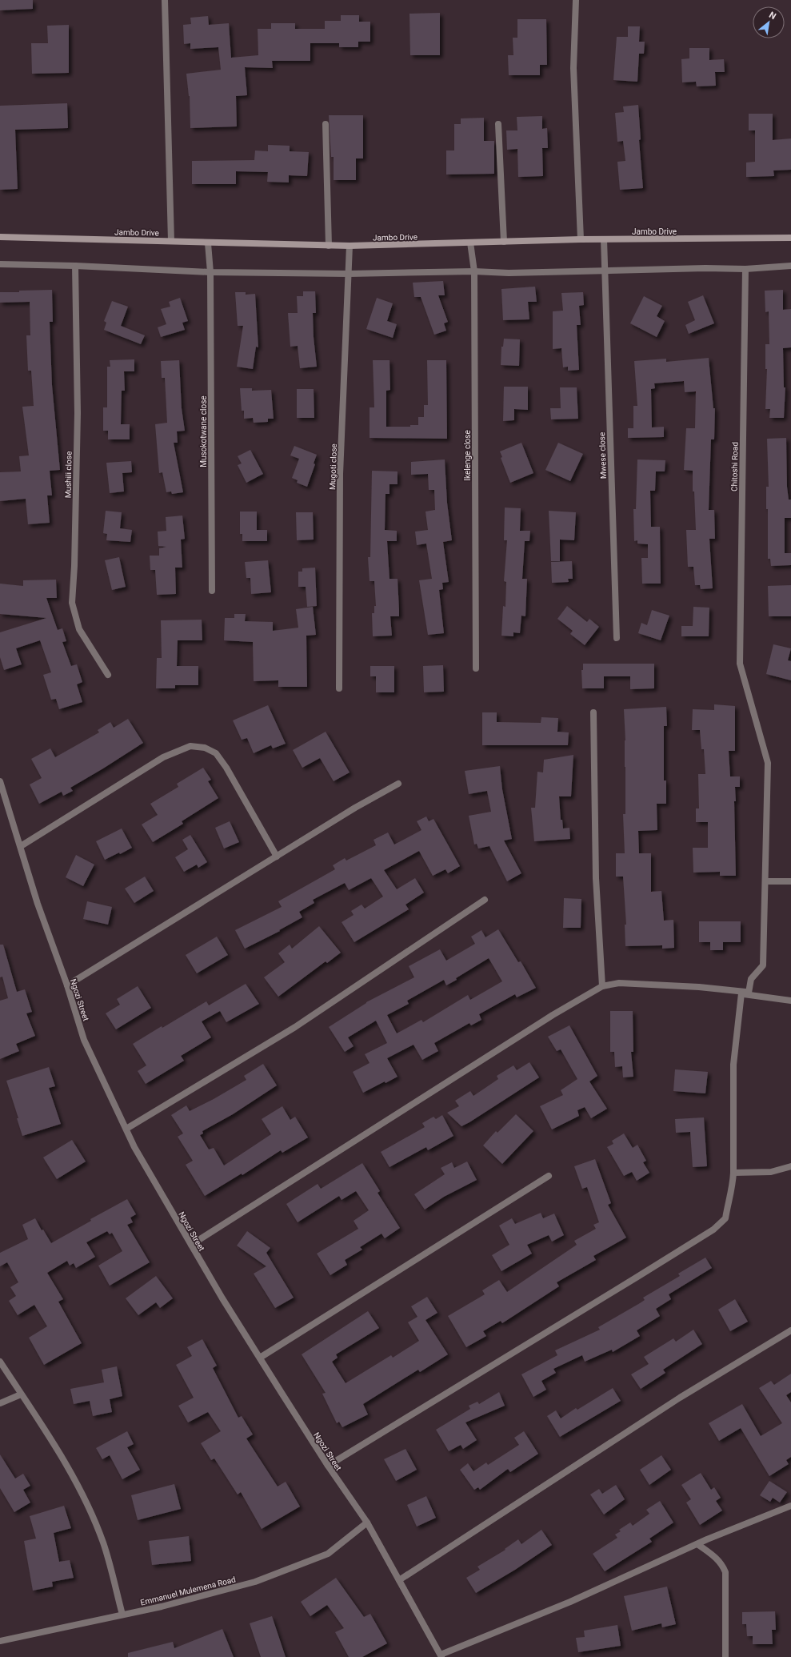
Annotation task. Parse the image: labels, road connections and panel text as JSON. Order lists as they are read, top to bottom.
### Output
{
  "streets": {
    "street": [
      "Jambo Drive",
      "Musokotwane close",
      "Ikelenge close",
      "Mwese close",
      "Mugoti close",
      "Chitoshi Road",
      "Mushili close",
      "Ngozi Street",
      "Emmanuel Mulemena Road"
    ]
  },
  "crossings": [
    ["Jambo Drive", "Musokotwane close"],
    ["Jambo Drive", "Ikelenge close"],
    ["Jambo Drive", "Mwese close"],
    ["Jambo Drive", "Mugoti close"],
    ["Ngozi Street", "Emmanuel Mulemena Road"]
  ],
  "north": "top right"
}
